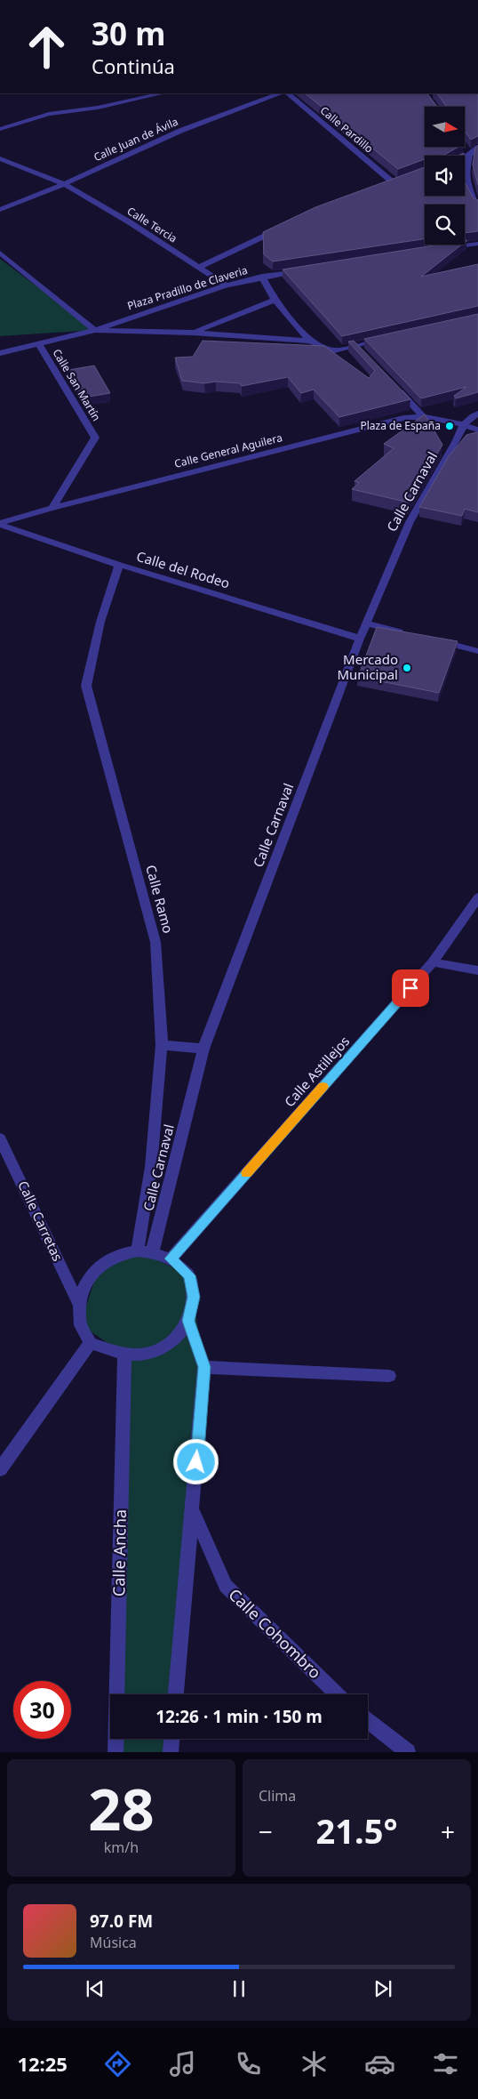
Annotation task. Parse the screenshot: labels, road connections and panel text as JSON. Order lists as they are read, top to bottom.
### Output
{
  "streets": {
    "street": [
      "Calle Pardillo",
      "Calle Juan de Ávila",
      "Calle Tercia",
      "Plaza Pradillo de Claveria",
      "Calle San Martín",
      "Calle General Aguilera",
      "Calle Carnaval",
      "Calle del Rodeo",
      "Calle Ramo",
      "Calle Astillejos",
      "Calle Carretas",
      "Calle Ancha",
      "Calle Cohombro"
    ]
  },
  "crossings": [
    ["Calle Juan de Ávila", "Calle Tercia"],
    ["Calle Tercia", "Plaza Pradillo de Claveria"],
    ["Plaza Pradillo de Claveria", "Calle San Martín"],
    ["Calle San Martín", "Calle General Aguilera"],
    ["Calle General Aguilera", "Calle Carnaval"],
    ["Calle General Aguilera", "Calle del Rodeo"],
    ["Calle Carnaval", "Calle del Rodeo"],
    ["Calle Carnaval", "Calle Ramo"],
    ["Calle Carnaval", "Calle Astillejos"],
    ["Calle Carnaval", "Calle Carretas"],
    ["Calle Carnaval", "Calle Ancha"],
    ["Calle del Rodeo", "Calle Ramo"],
    ["Calle Ramo", "Calle Astillejos"],
    ["Calle Ramo", "Calle Carretas"],
    ["Calle Ramo", "Calle Ancha"],
    ["Calle Astillejos", "Calle Carretas"],
    ["Calle Astillejos", "Calle Ancha"],
    ["Calle Carretas", "Calle Ancha"]
  ],
  "places": ["Plaza de España", "Mercado Municipal"],
  "north": "right",
  "page": {
    "turn": ["30 m", "Continúa"],
    "limit": "30",
    "trip": "12:26 · 1 min · 150 m",
    "tile": [
      ["28", "km/h"],
      "Clima"
    ],
    "heat": ["−", "21.5°", "+"],
    "song": ["97.0 FM", "Música"],
    "tabs": "12:25"
  }
}
